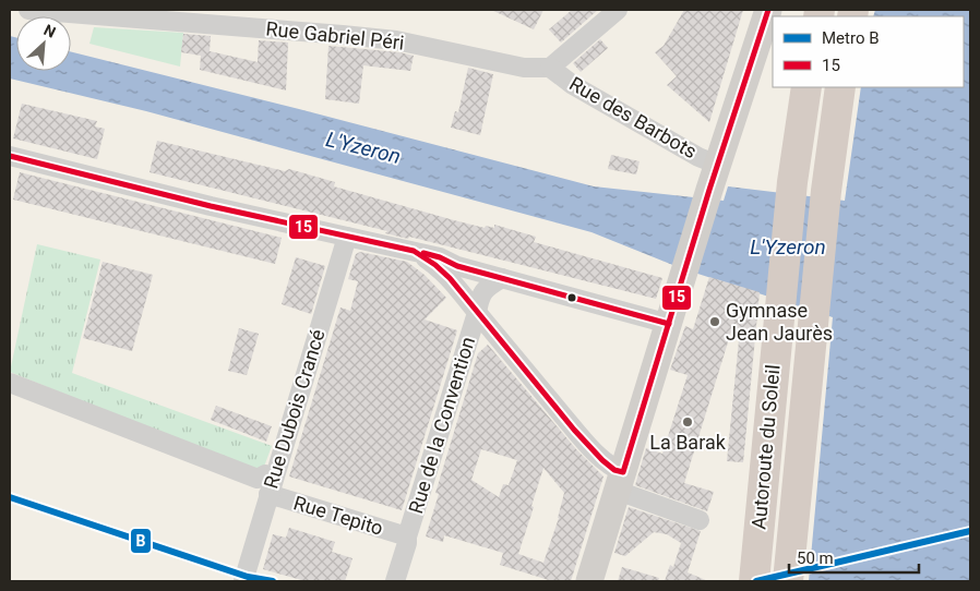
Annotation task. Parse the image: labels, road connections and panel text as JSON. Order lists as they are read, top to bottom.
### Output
{
  "streets": {
    "highway": ["Autoroute du Soleil"],
    "street": [
      "Rue Gabriel Péri",
      "Rue des Barbots",
      "Rue Dubois Crancé",
      "Rue de la Convention",
      "Rue Tepito"
    ]
  },
  "crossings": [
    ["Rue Gabriel Péri", "Rue des Barbots"],
    ["Rue Dubois Crancé", "Rue Tepito"],
    ["Rue de la Convention", "Rue Tepito"]
  ],
  "water": ["L'Yzeron"],
  "places": ["Gymnase Jean Jaurès", "La Barak"],
  "lines": ["transit line 15", "metro line B"],
  "legend": ["Metro B", "15"],
  "scale_bar": "50 m",
  "north": "top right"
}
